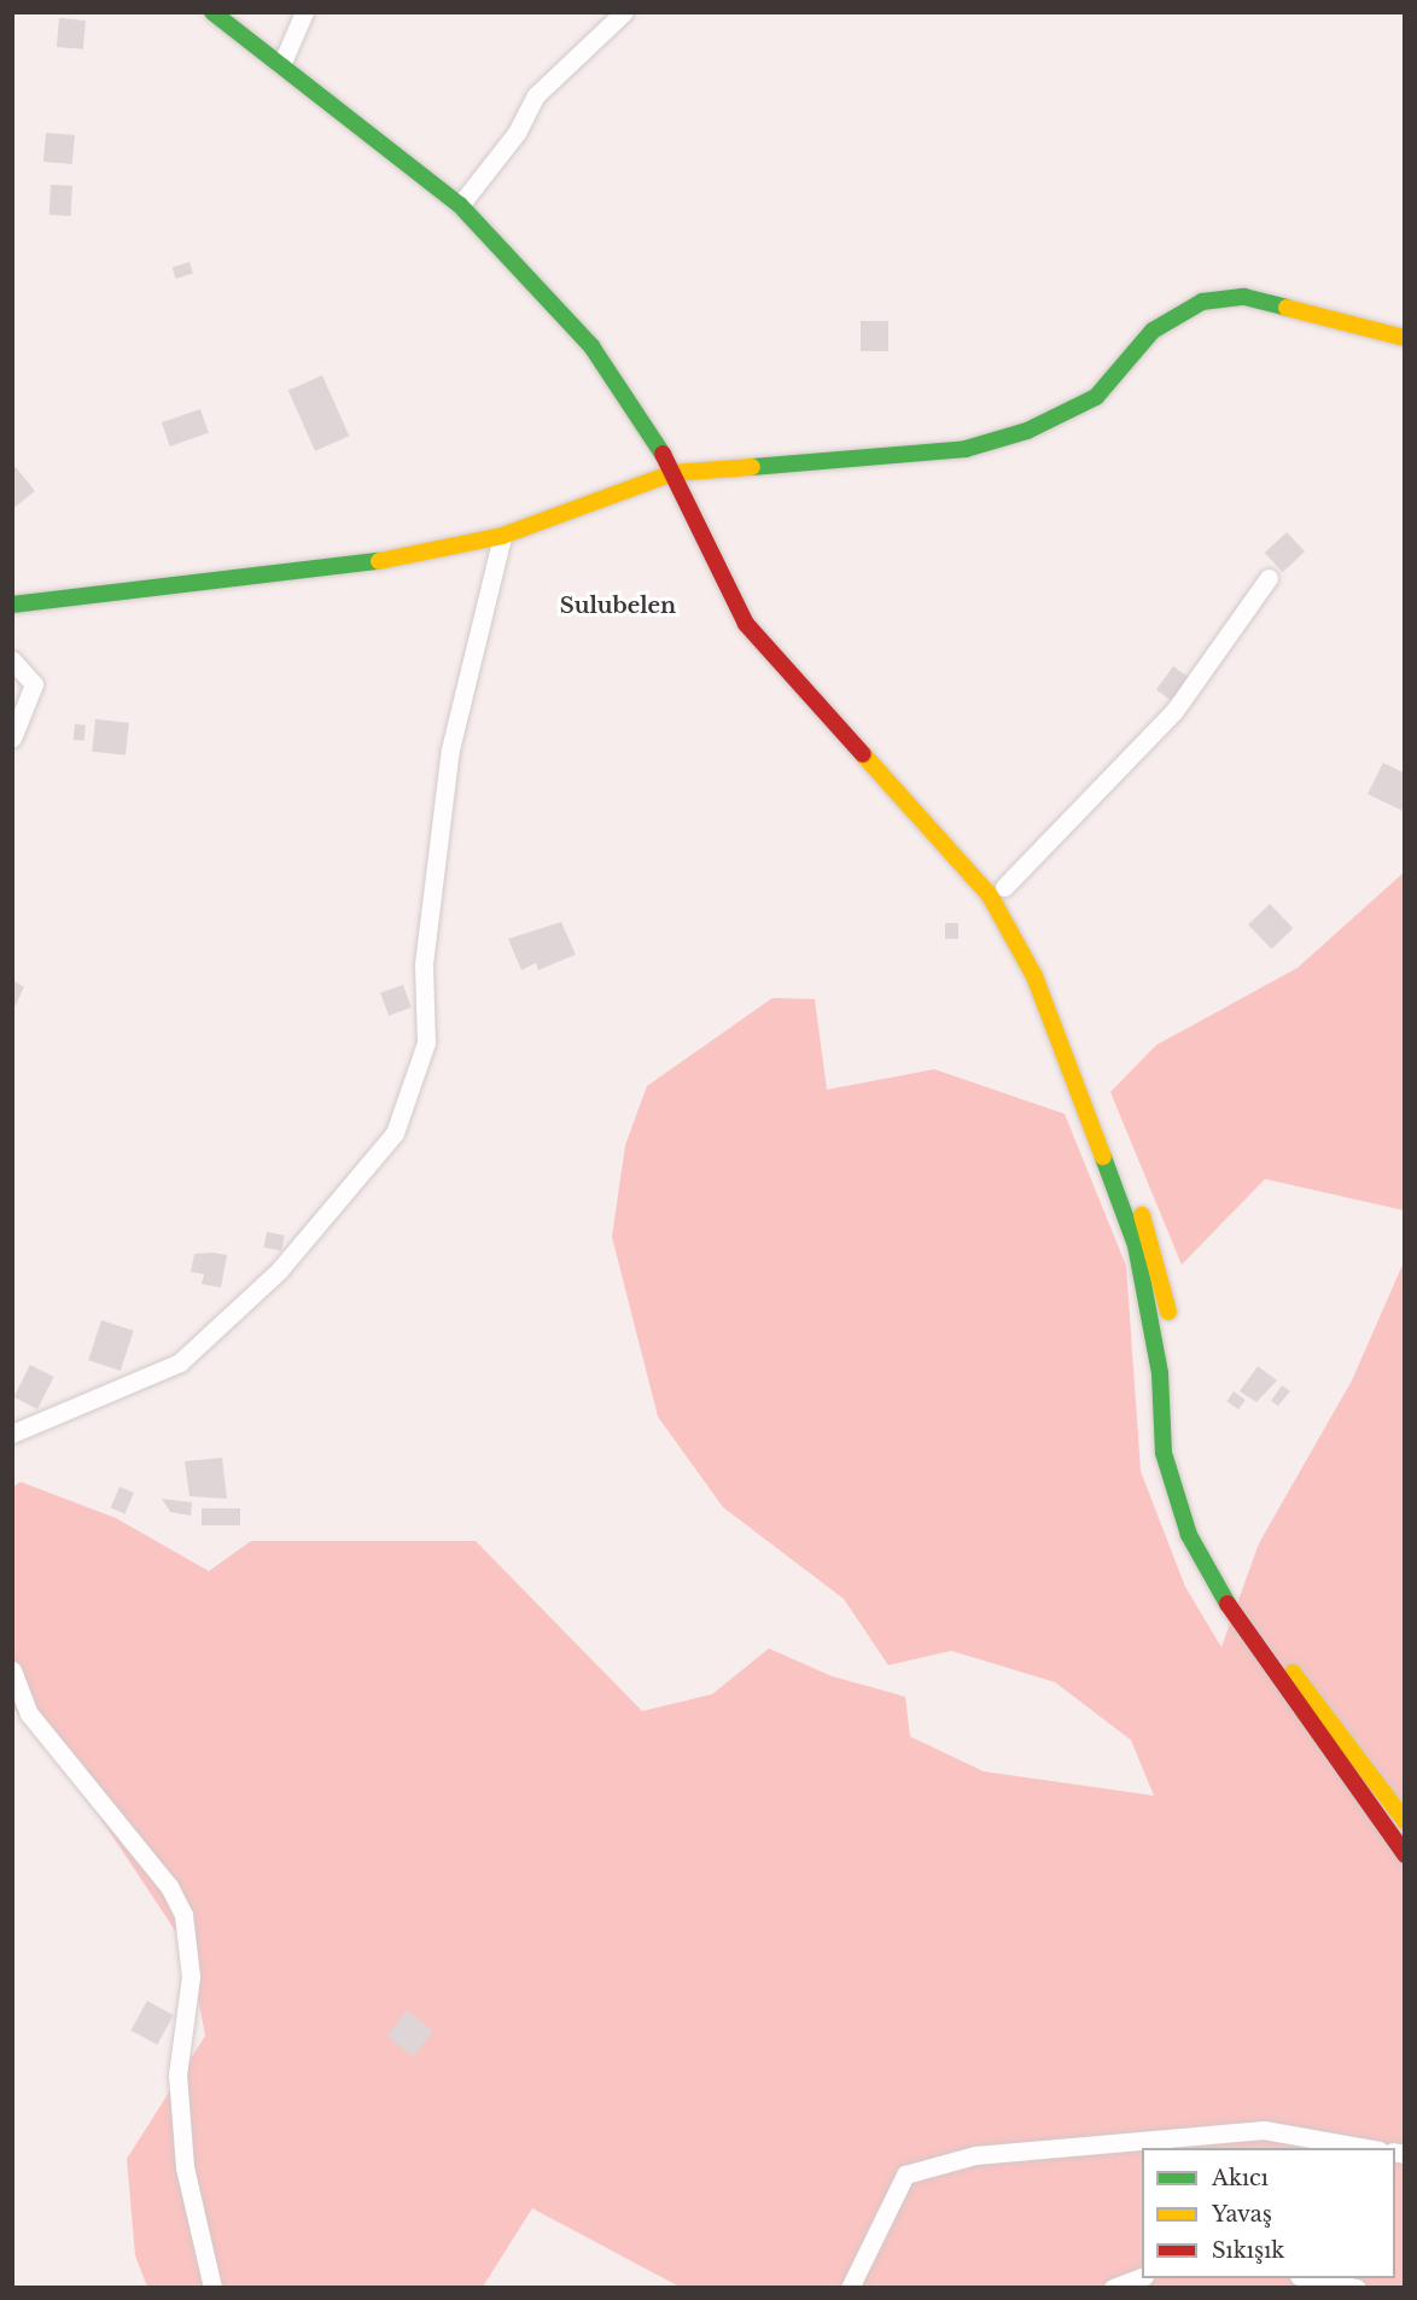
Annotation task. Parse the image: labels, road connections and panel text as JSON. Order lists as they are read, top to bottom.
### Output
{
  "districts": ["Sulubelen"],
  "legend": ["Akıcı", "Yavaş", "Sıkışık"]
}
